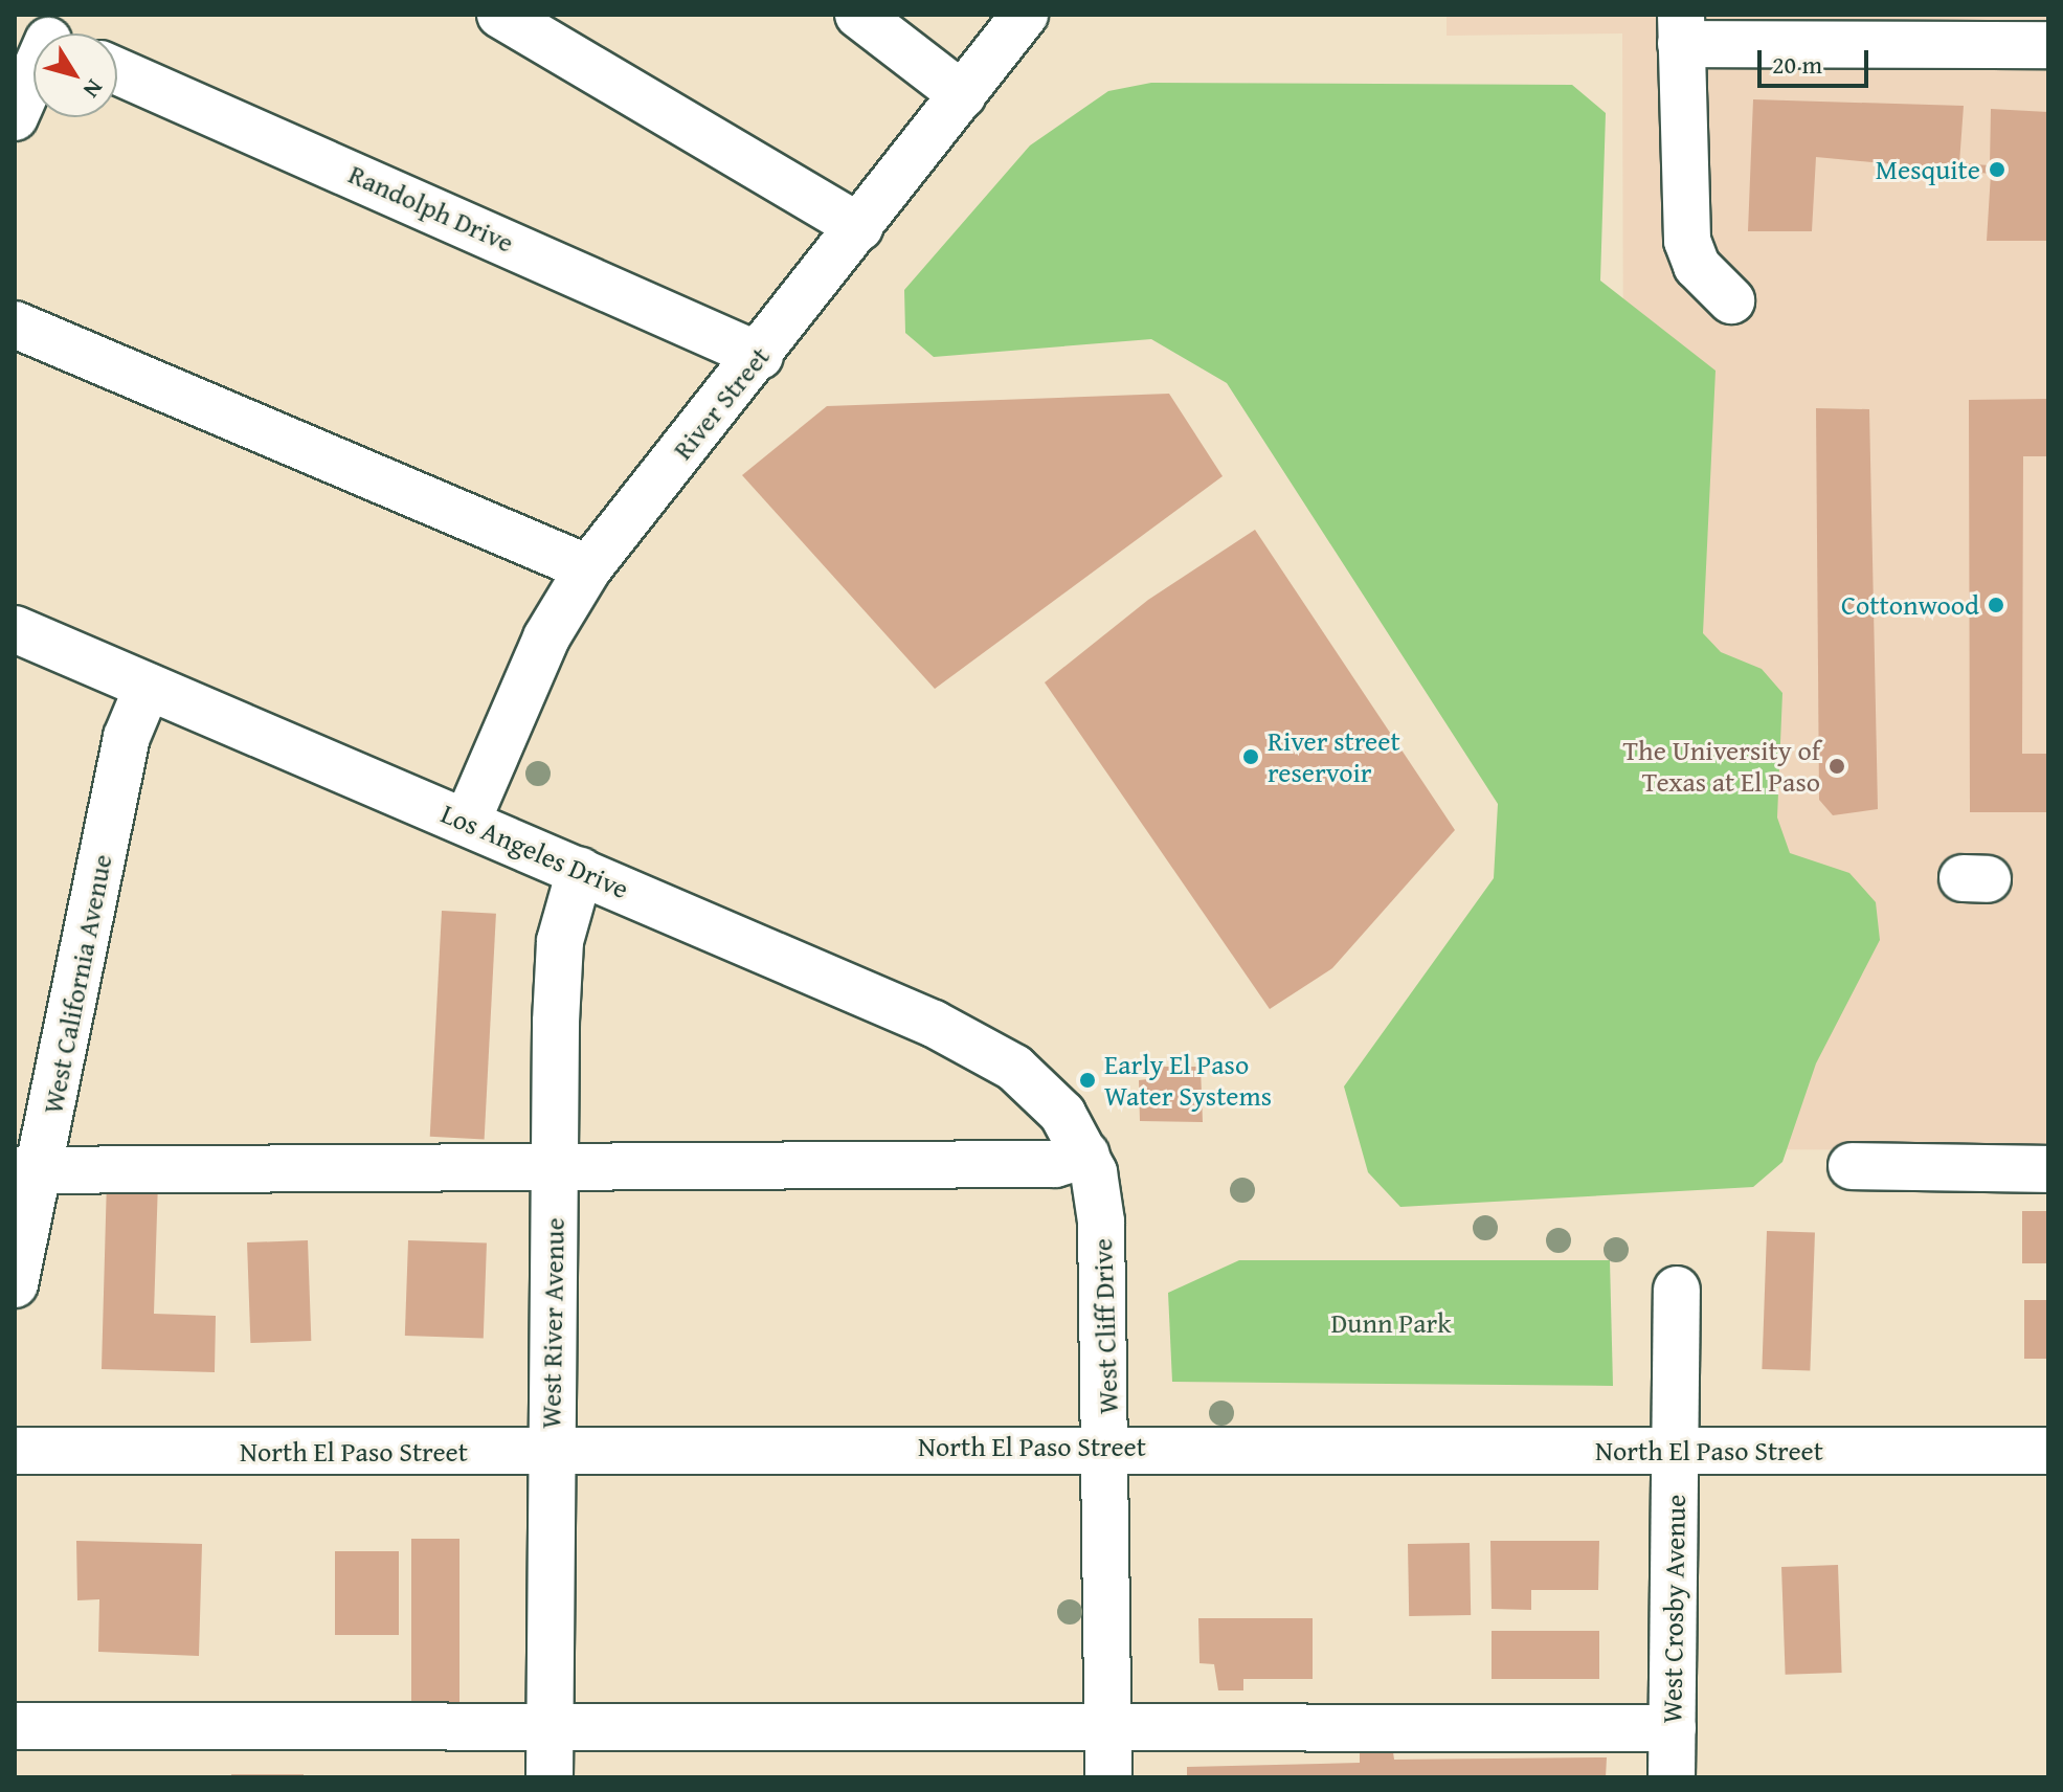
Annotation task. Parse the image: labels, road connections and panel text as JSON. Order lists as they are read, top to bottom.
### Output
{
  "streets": {
    "street": [
      "Randolph Drive",
      "River Street",
      "Los Angeles Drive",
      "West California Avenue",
      "West River Avenue",
      "West Cliff Drive",
      "North El Paso Street",
      "West Crosby Avenue"
    ]
  },
  "crossings": [
    ["Randolph Drive", "River Street"],
    ["River Street", "Los Angeles Drive"],
    ["Los Angeles Drive", "West California Avenue"],
    ["Los Angeles Drive", "West River Avenue"],
    ["Los Angeles Drive", "West Cliff Drive"],
    ["West River Avenue", "North El Paso Street"],
    ["West Cliff Drive", "North El Paso Street"],
    ["North El Paso Street", "West Crosby Avenue"]
  ],
  "parks": ["Dunn Park"],
  "places": [
    "Mesquite",
    "Cottonwood",
    "River street reservoir",
    "The University of Texas at El Paso",
    "Early El Paso Water Systems"
  ],
  "scale_bar": "20 m",
  "north": "bottom right"
}
